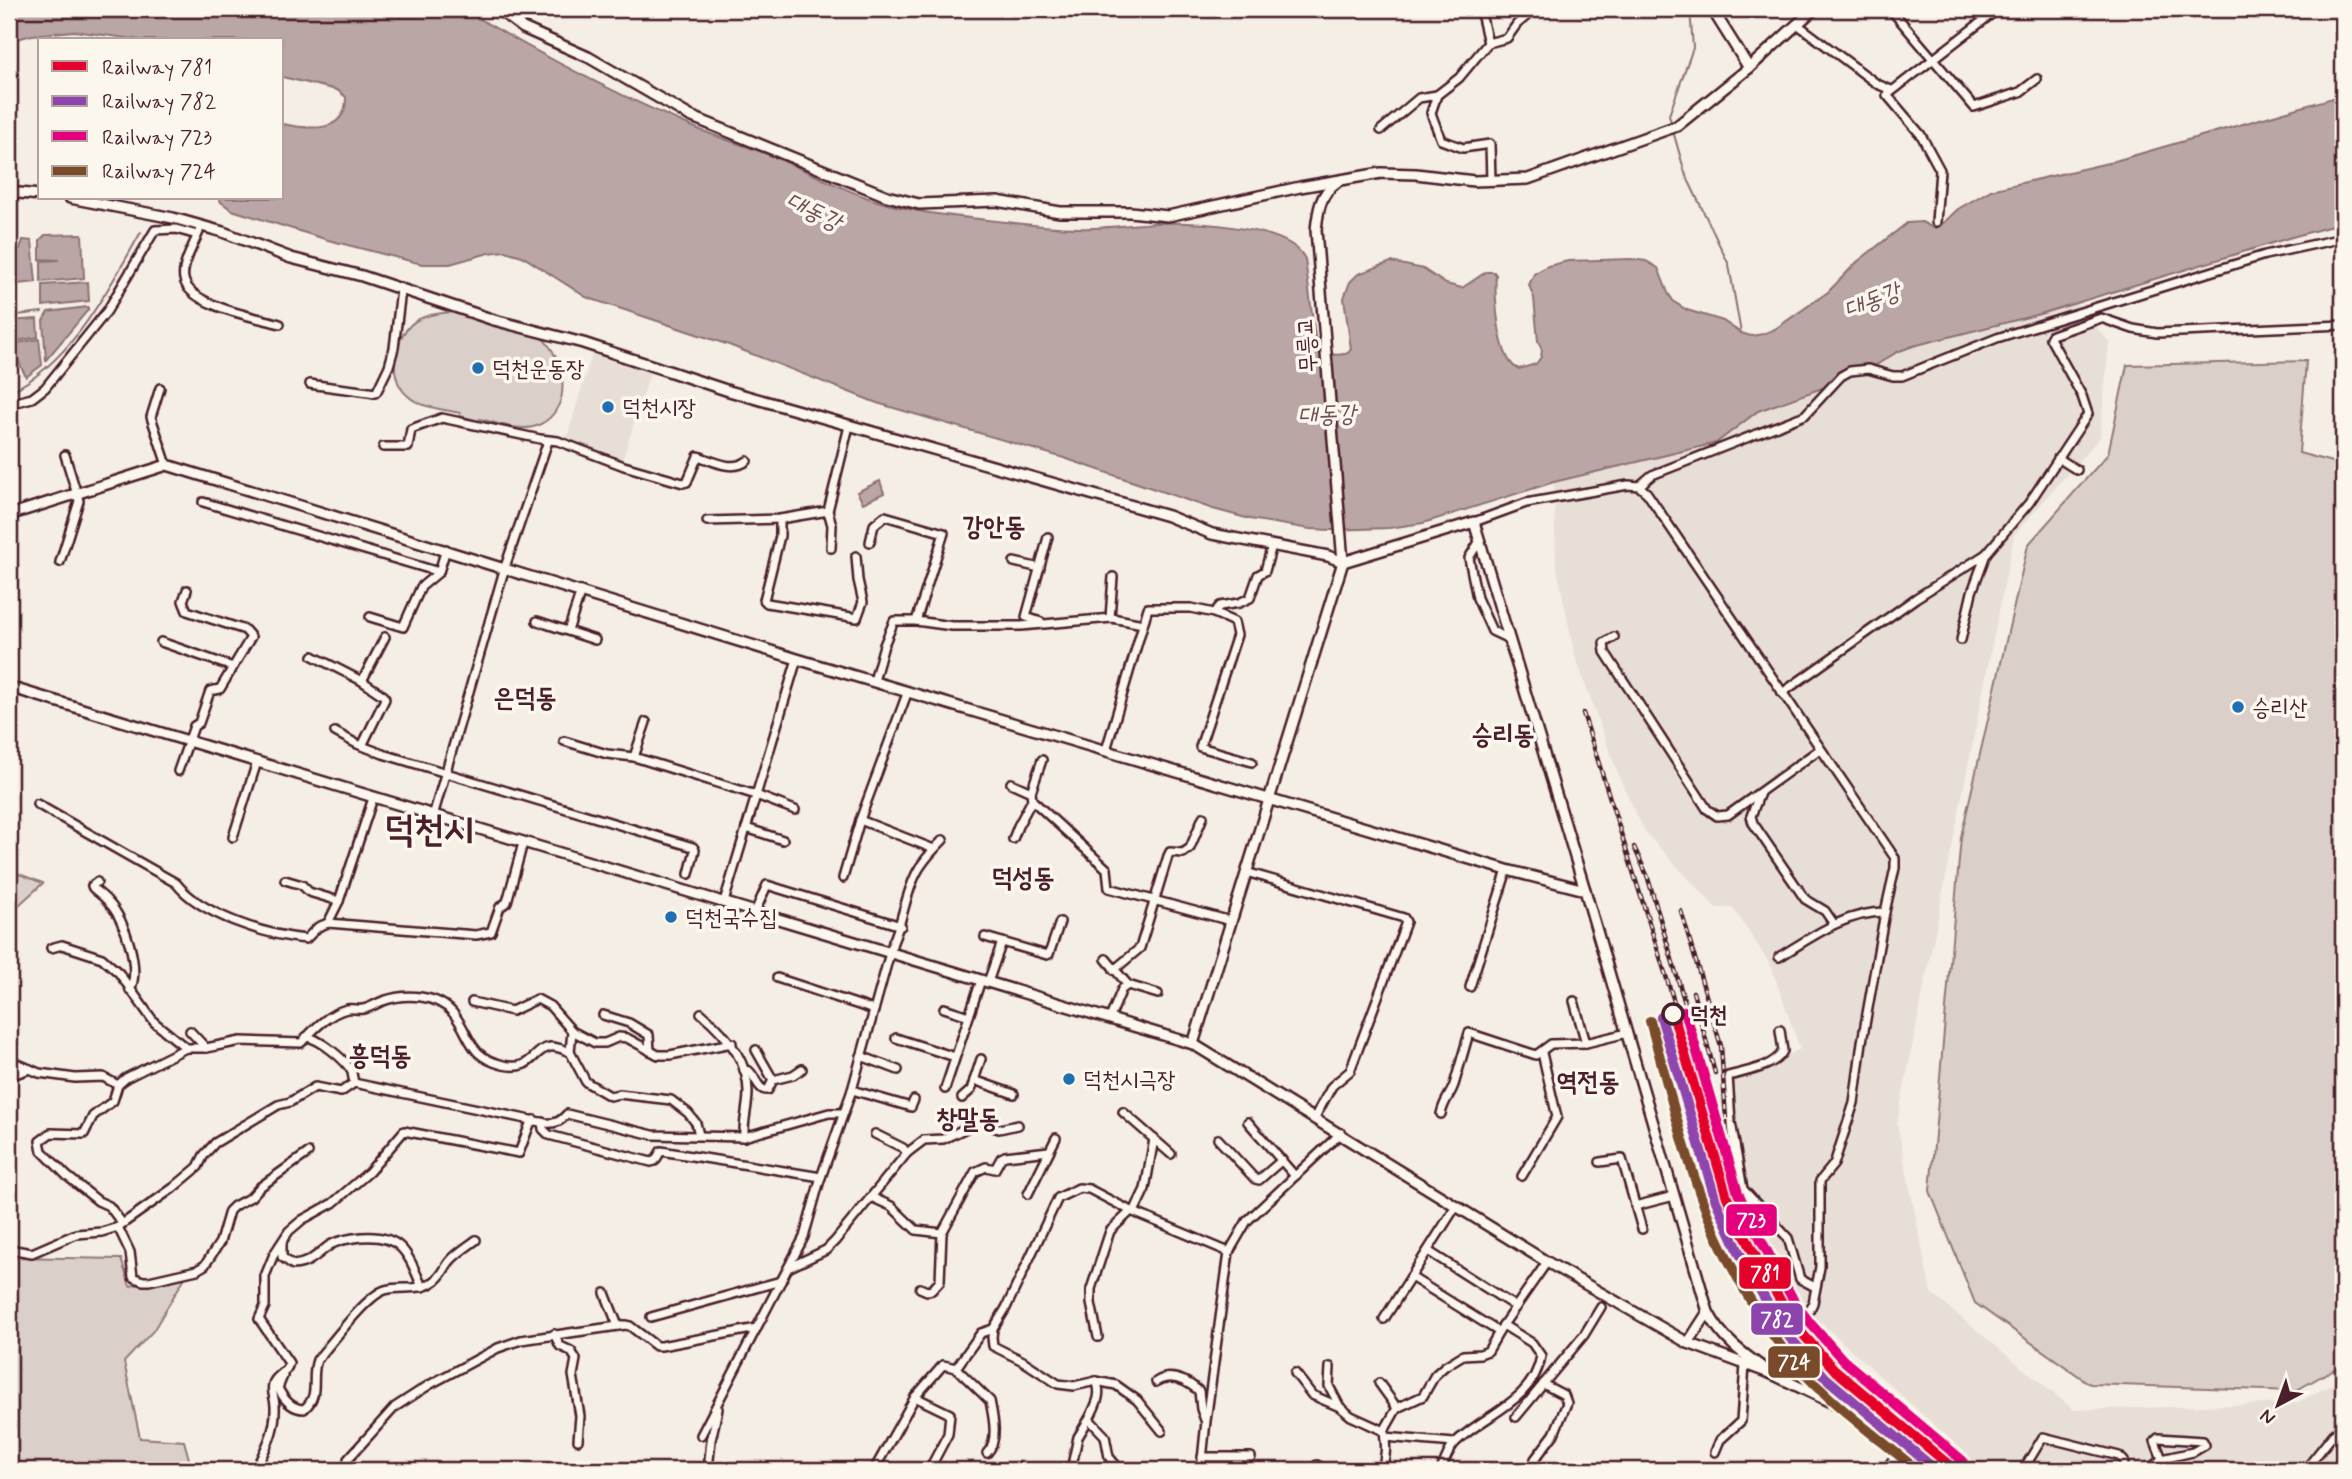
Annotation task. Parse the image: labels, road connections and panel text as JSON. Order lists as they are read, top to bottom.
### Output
{
  "streets": {
    "main road": ["무릉교"]
  },
  "districts": [
    "강안동",
    "은덕동",
    "승리동",
    "덕천시",
    "덕성동",
    "흥덕동",
    "역전동",
    "창말동"
  ],
  "water": ["대동강"],
  "places": [
    "덕천운동장",
    "덕천시장",
    "승리산",
    "덕천국수집",
    "덕천",
    "덕천시극장"
  ],
  "lines": [
    "rail line 723",
    "rail line 781",
    "rail line 782",
    "rail line 724"
  ],
  "legend": [
    "Railway 781",
    "Railway 782",
    "Railway 723",
    "Railway 724"
  ],
  "north": "bottom left"
}
